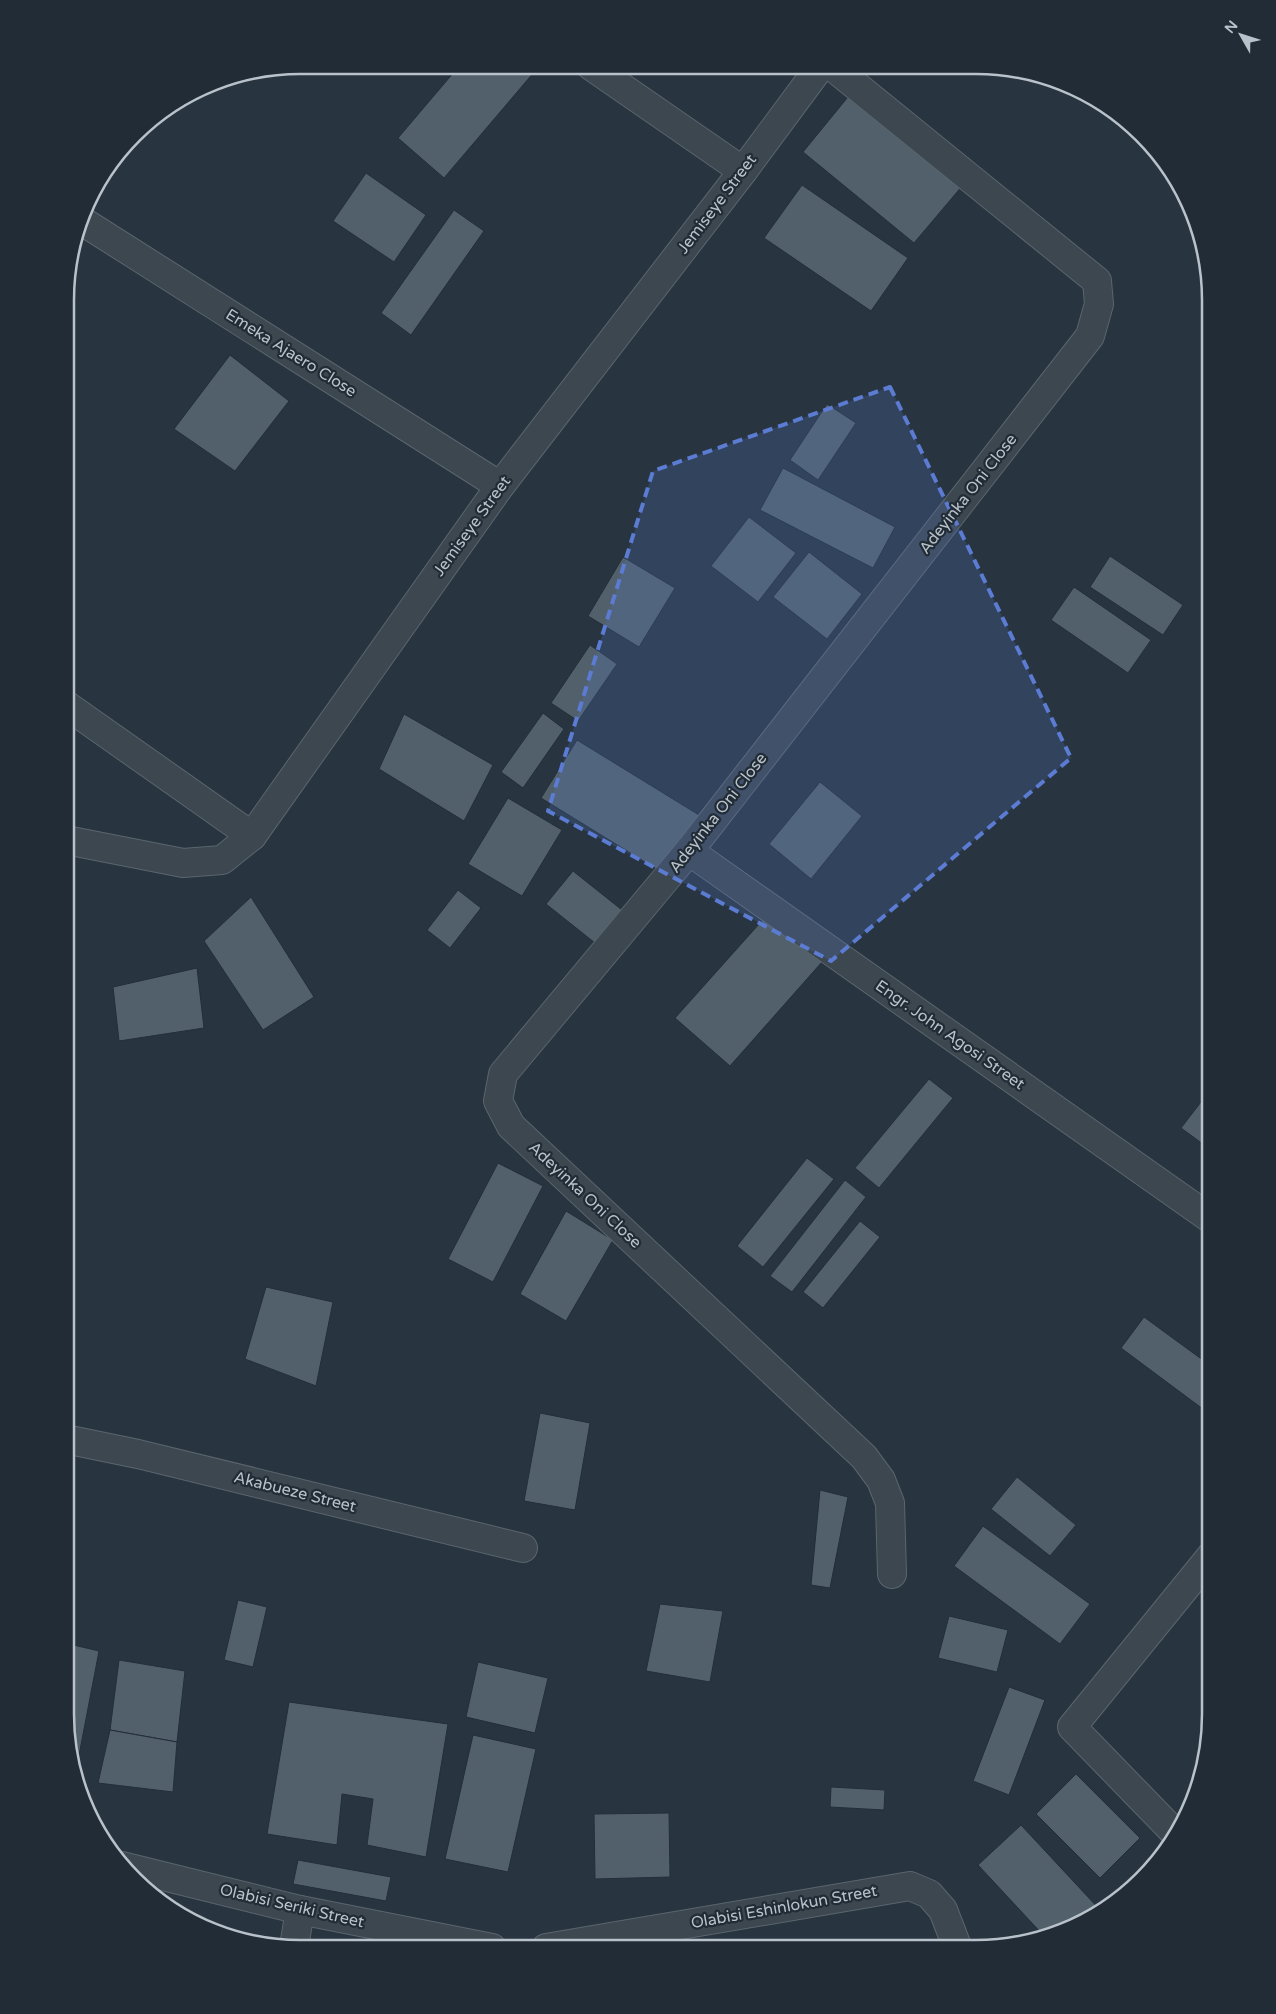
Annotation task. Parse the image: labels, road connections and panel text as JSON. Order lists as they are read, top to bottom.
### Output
{
  "streets": {
    "street": [
      "Jemiseye Street",
      "Emeka Ajaero Close",
      "Adeyinka Oni Close",
      "Engr. John Agosi Street",
      "Akabueze Street",
      "Olabisi Seriki Street",
      "Olabisi Eshinlokun Street"
    ]
  },
  "crossings": [
    ["Jemiseye Street", "Emeka Ajaero Close"],
    ["Adeyinka Oni Close", "Engr. John Agosi Street"]
  ],
  "north": "top left"
}
